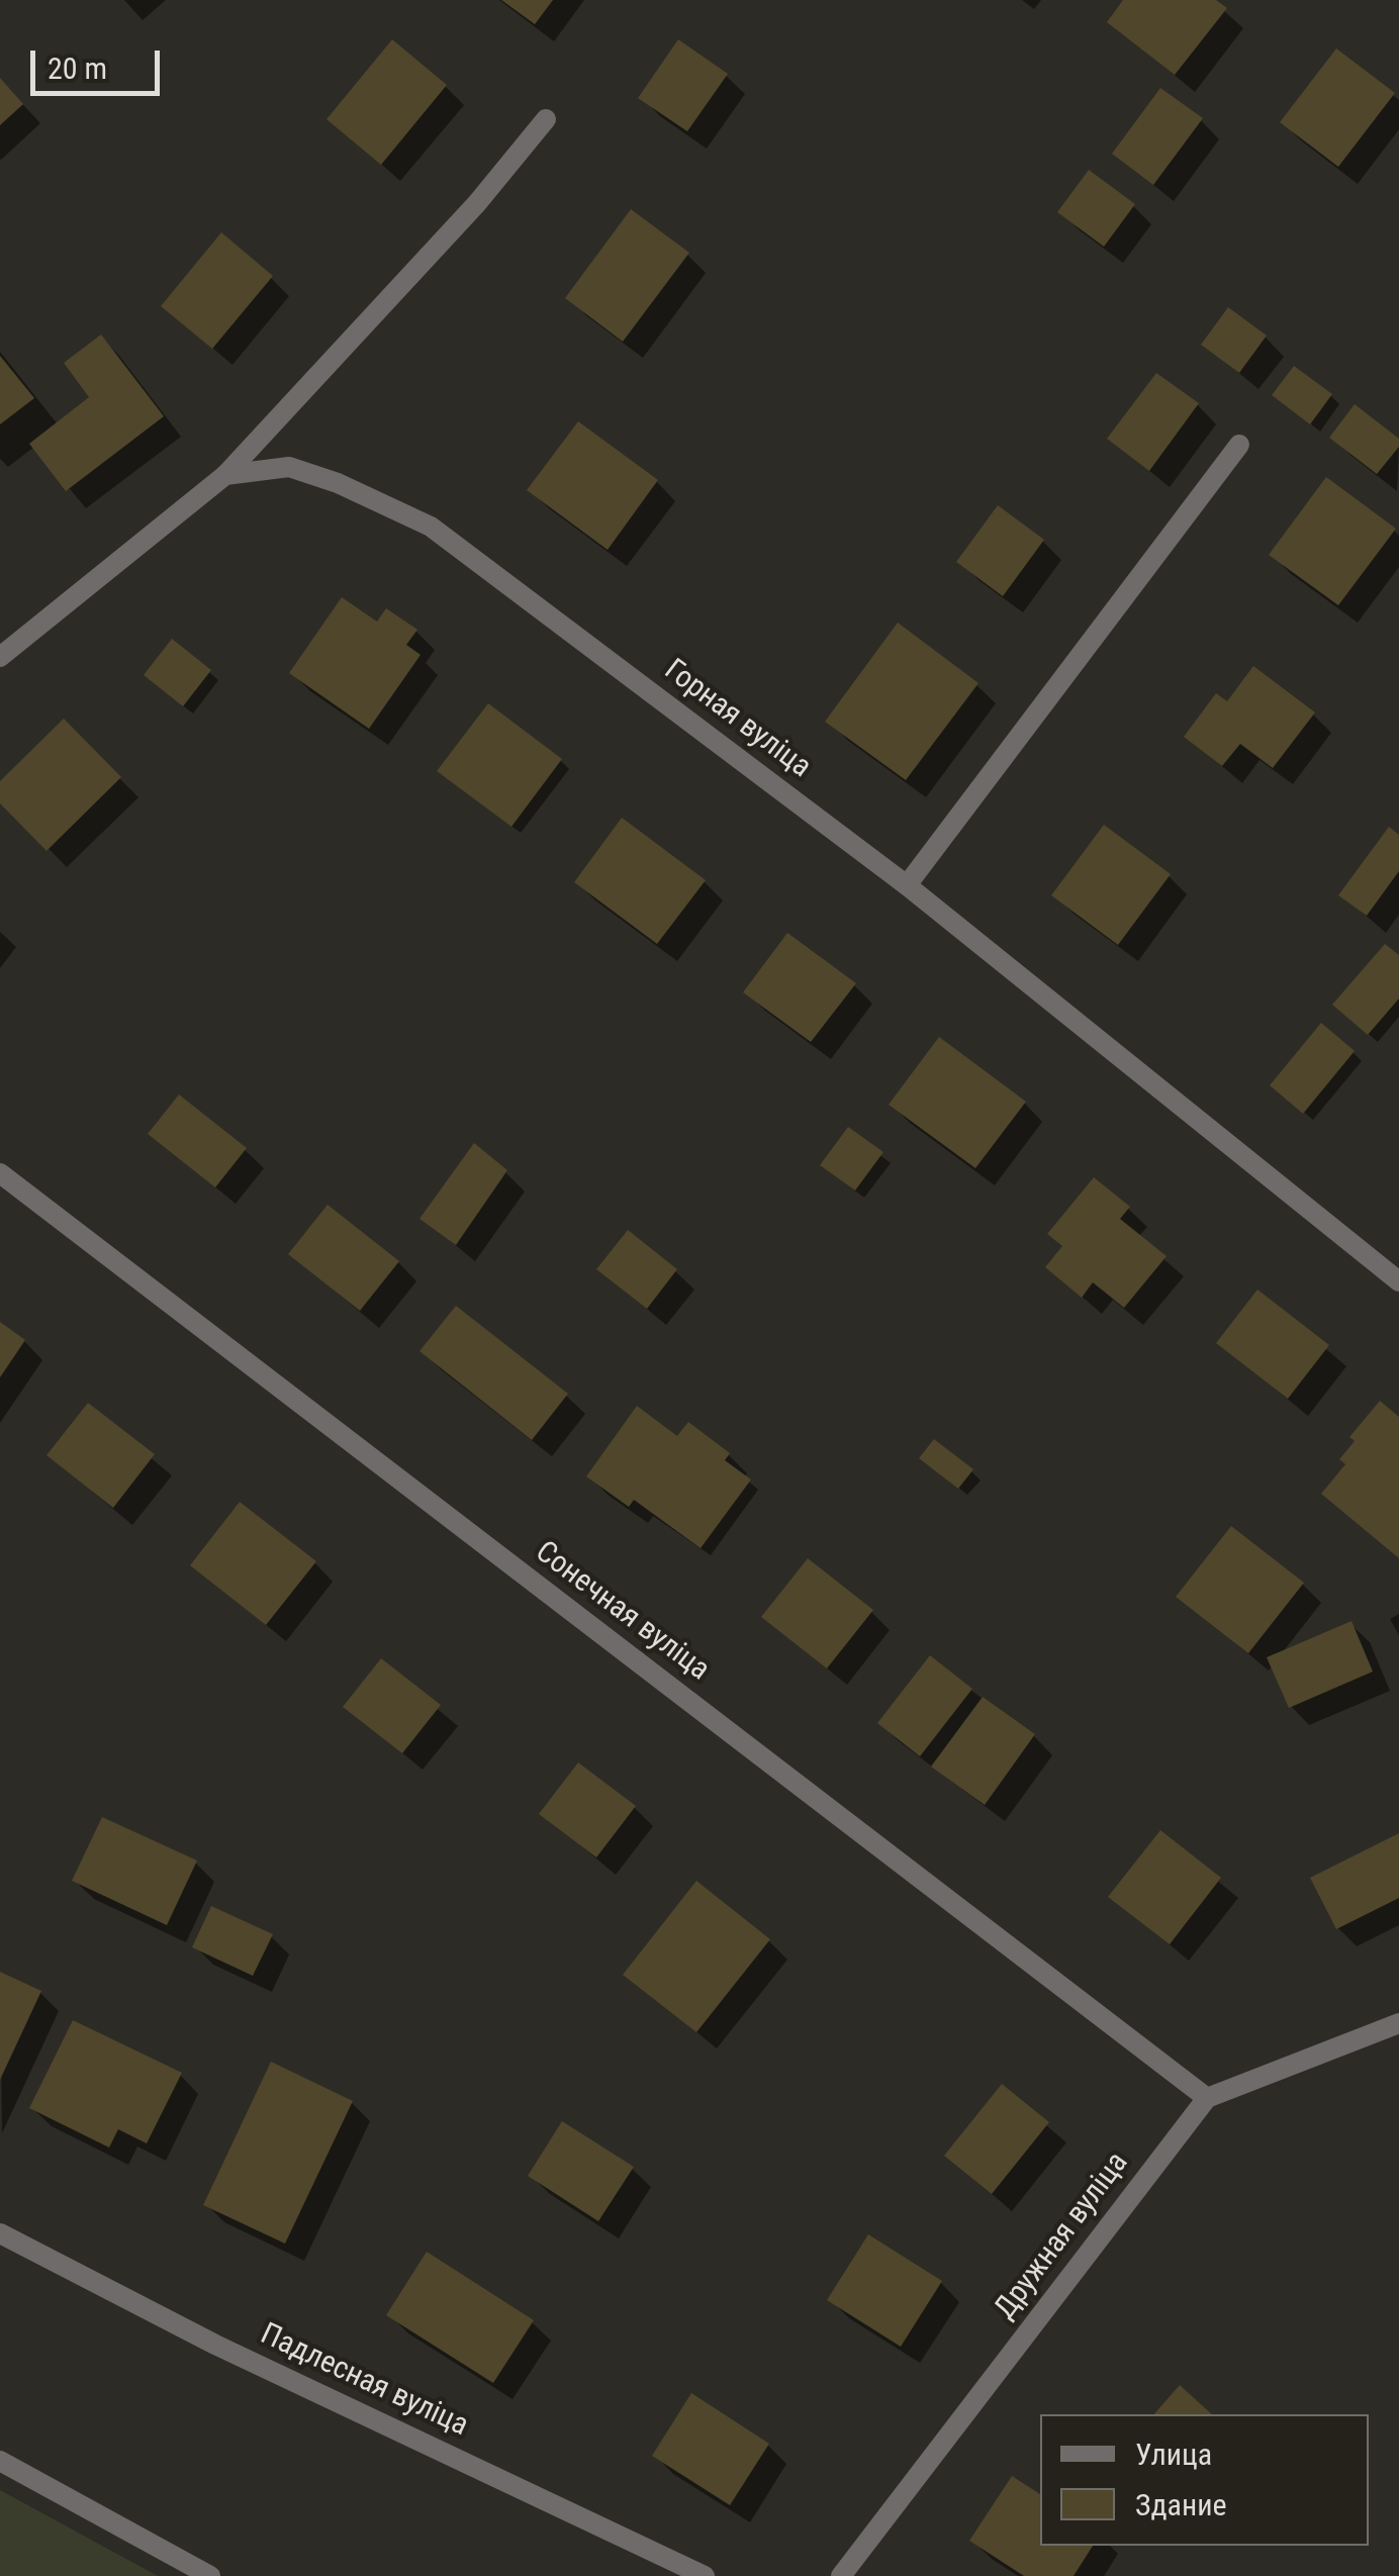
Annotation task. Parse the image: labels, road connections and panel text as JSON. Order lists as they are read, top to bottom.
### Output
{
  "streets": {
    "street": [
      "Горная вуліца",
      "Сонечная вуліца",
      "Дружная вуліца",
      "Падлесная вуліца"
    ]
  },
  "crossings": [
    ["Сонечная вуліца", "Дружная вуліца"]
  ],
  "legend": ["Улица", "Здание"],
  "scale_bar": "20 m"
}
